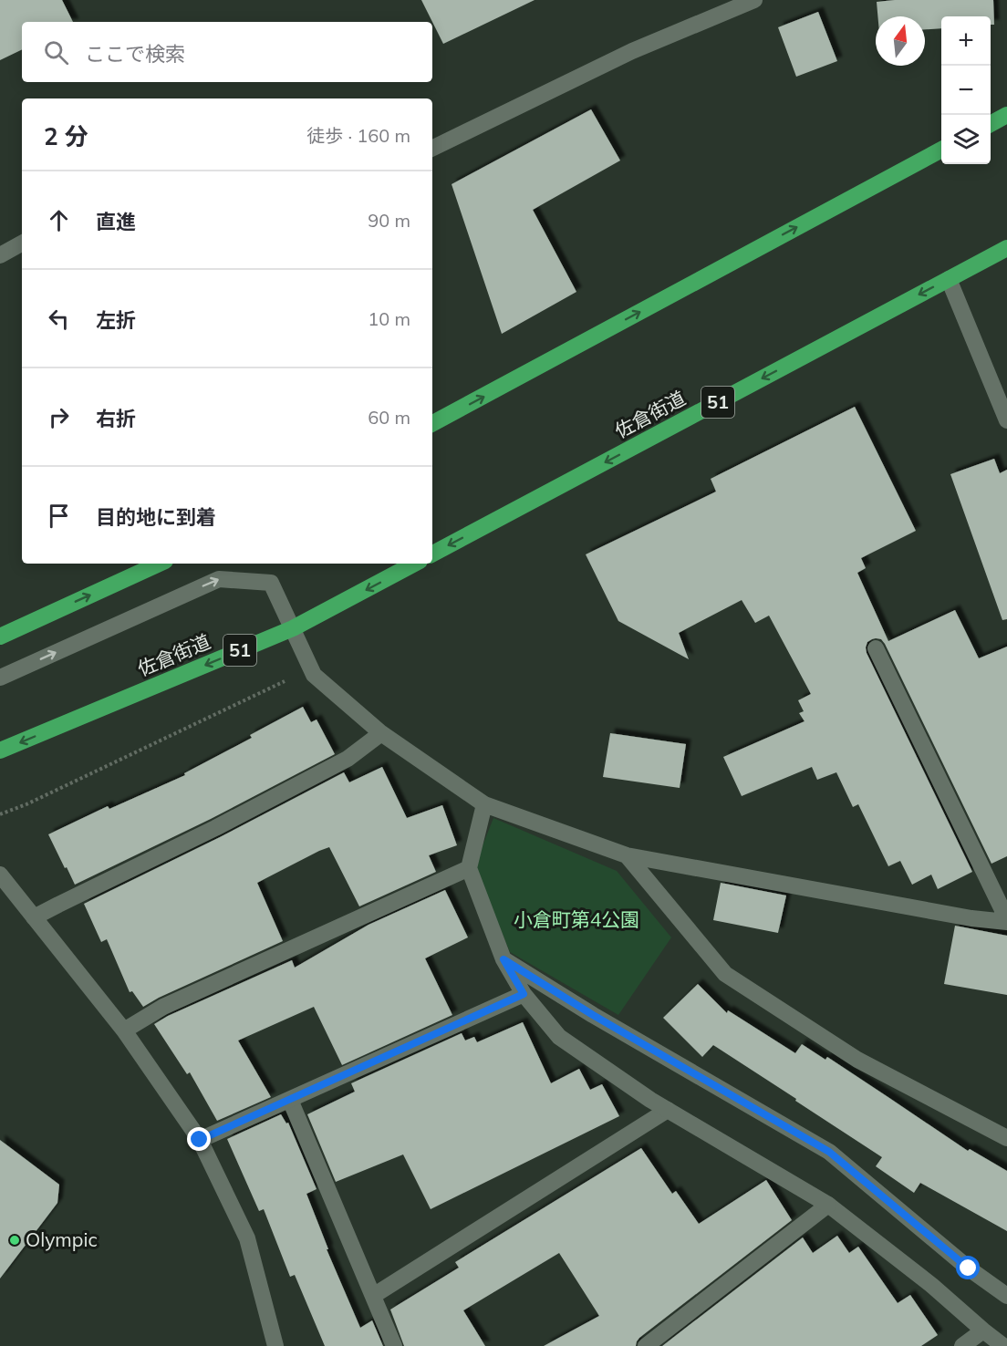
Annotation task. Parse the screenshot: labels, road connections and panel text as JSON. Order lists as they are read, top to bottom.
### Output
{
  "streets": {
    "highway": ["51", "佐倉街道"]
  },
  "parks": ["小倉町第4公園"],
  "places": ["Olympic"],
  "north": "top",
  "page": {
    "map_buttons": ["+", "−"],
    "search": "ここで検索",
    "heading": ["2 分", "徒歩 · 160 m"],
    "list": [
      ["直進", "90 m"],
      ["左折", "10 m"],
      ["右折", "60 m"],
      "目的地に到着"
    ]
  }
}
